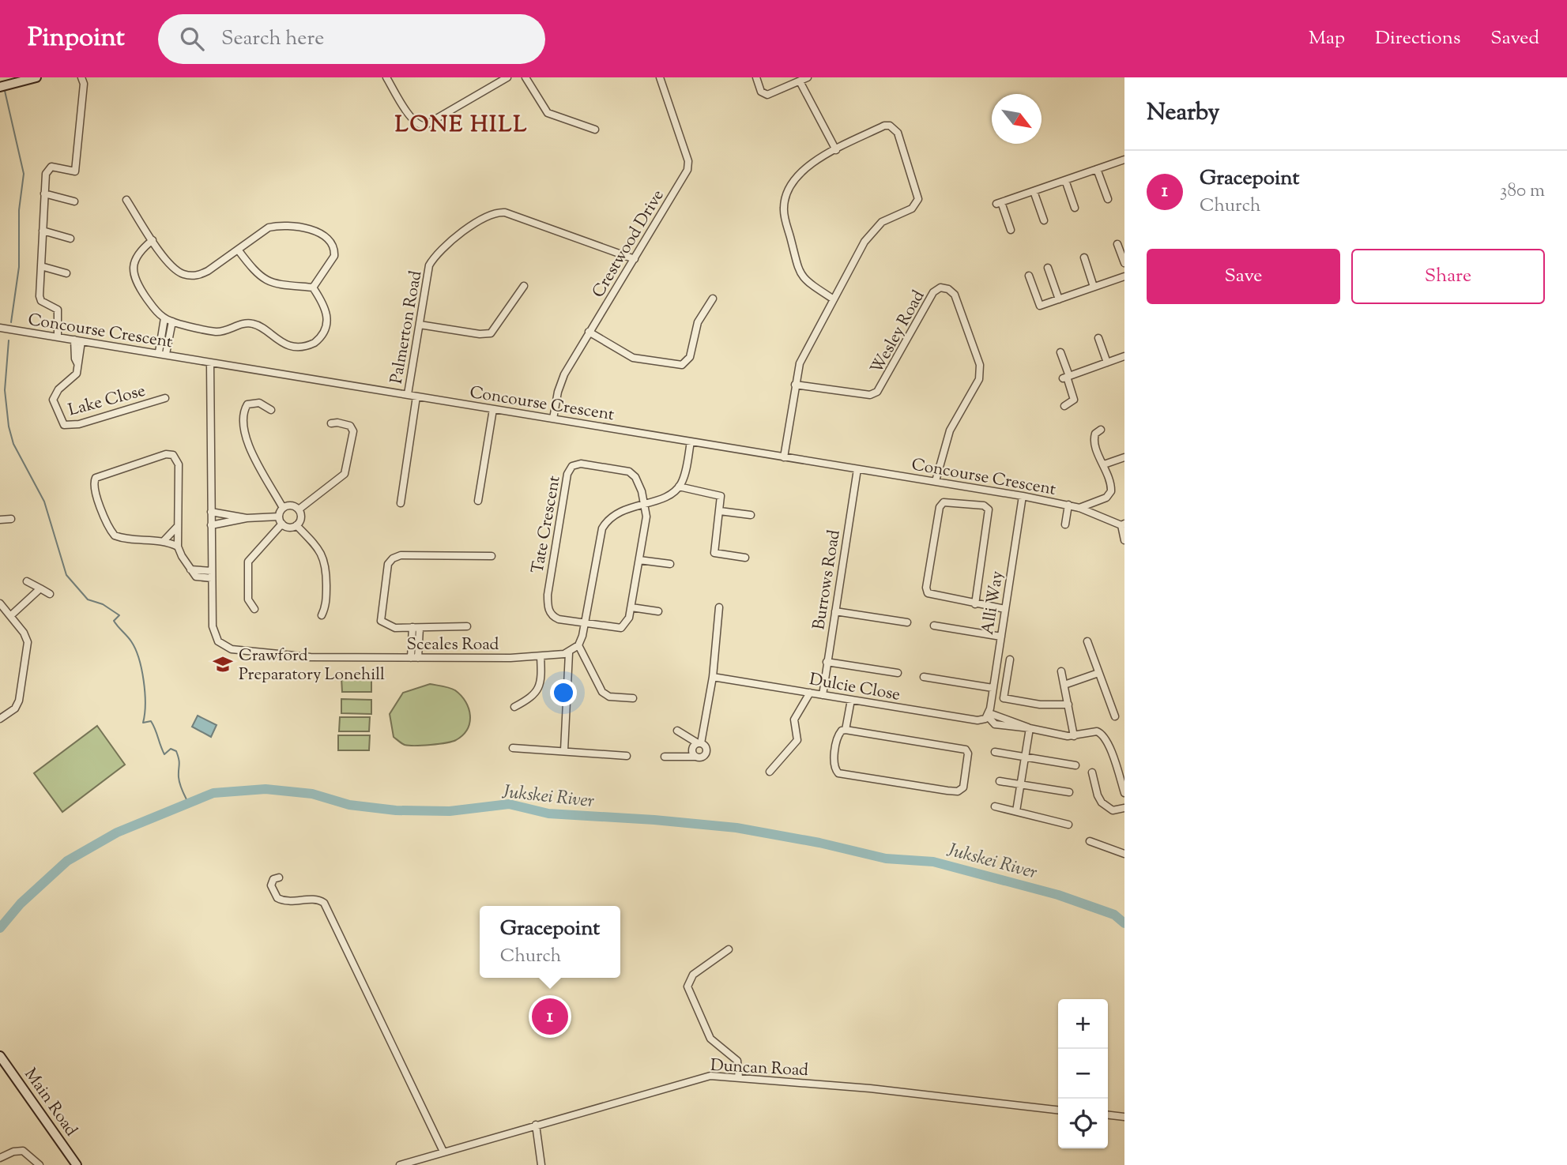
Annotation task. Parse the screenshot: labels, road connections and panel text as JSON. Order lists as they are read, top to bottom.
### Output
{
  "streets": {
    "main road": ["Main Road"],
    "street": [
      "Crestwood Drive",
      "Palmerton Road",
      "Concourse Crescent",
      "Wesley Road",
      "Lake Close",
      "Tate Crescent",
      "Burrows Road",
      "Alli Way",
      "Sceales Road",
      "Dulcie Close",
      "Duncan Road"
    ]
  },
  "crossings": [
    ["Crestwood Drive", "Palmerton Road"],
    ["Crestwood Drive", "Concourse Crescent"],
    ["Palmerton Road", "Concourse Crescent"],
    ["Concourse Crescent", "Wesley Road"],
    ["Concourse Crescent", "Lake Close"],
    ["Concourse Crescent", "Burrows Road"],
    ["Concourse Crescent", "Alli Way"],
    ["Concourse Crescent", "Sceales Road"],
    ["Burrows Road", "Dulcie Close"],
    ["Alli Way", "Dulcie Close"]
  ],
  "districts": ["LONE HILL"],
  "water": ["Jukskei River"],
  "places": {
    "school or university": ["Crawford Preparatory Lonehill"]
  },
  "north": "bottom right",
  "page": {
    "header": "Pinpoint",
    "search": "Search here",
    "nav": ["Map", "Directions", "Saved"],
    "heading": "Nearby",
    "list": [
      {
        "mark": "1",
        "name": "Gracepoint",
        "note": "Church",
        "value": "380 m"
      }
    ],
    "buttons": ["Save", "Share"],
    "popup": ["Gracepoint", "Church"],
    "pins": "1",
    "map_buttons": ["+", "−"]
  }
}
